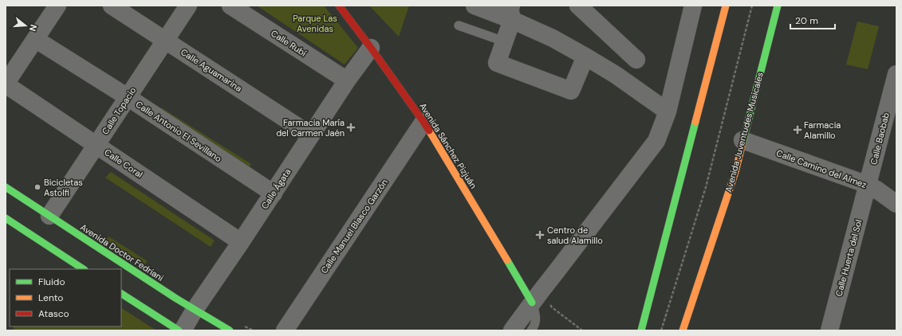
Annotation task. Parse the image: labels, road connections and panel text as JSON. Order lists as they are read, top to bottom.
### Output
{
  "streets": {
    "main road": ["Avenida Juventudes Musicales", "Avenida Sánchez Pizjuán", "Avenida Doctor Fedriani"],
    "street": [
      "Calle Rubí",
      "Calle Aguamarina",
      "Calle Topacio",
      "Calle Antonio El Sevillano",
      "Calle Baobab",
      "Calle Coral",
      "Calle Camino del Almez",
      "Calle Ágata",
      "Calle Manuel Blasco Garzón",
      "Calle Huerta del Sol"
    ]
  },
  "crossings": [
    ["Calle Rubí", "Calle Ágata"],
    ["Calle Aguamarina", "Calle Topacio"],
    ["Calle Aguamarina", "Calle Ágata"],
    ["Calle Topacio", "Calle Antonio El Sevillano"],
    ["Calle Topacio", "Calle Coral"],
    ["Calle Topacio", "Avenida Doctor Fedriani"],
    ["Calle Antonio El Sevillano", "Calle Ágata"],
    ["Avenida Juventudes Musicales", "Calle Camino del Almez"],
    ["Calle Baobab", "Calle Camino del Almez"],
    ["Calle Baobab", "Calle Huerta del Sol"],
    ["Avenida Sánchez Pizjuán", "Calle Ágata"],
    ["Avenida Sánchez Pizjuán", "Calle Manuel Blasco Garzón"],
    ["Calle Coral", "Calle Ágata"],
    ["Calle Camino del Almez", "Calle Huerta del Sol"],
    ["Calle Ágata", "Avenida Doctor Fedriani"]
  ],
  "parks": ["Parque Las Avenidas"],
  "places": {
    "health": ["Farmacia María del Carmen Jaén", "Farmacia Alamillo", "Centro de salud Alamillo"],
    "other": ["Bicicletas Astolfi"]
  },
  "legend": ["Fluido", "Lento", "Atasco"],
  "scale_bar": "20 m",
  "north": "right"
}
